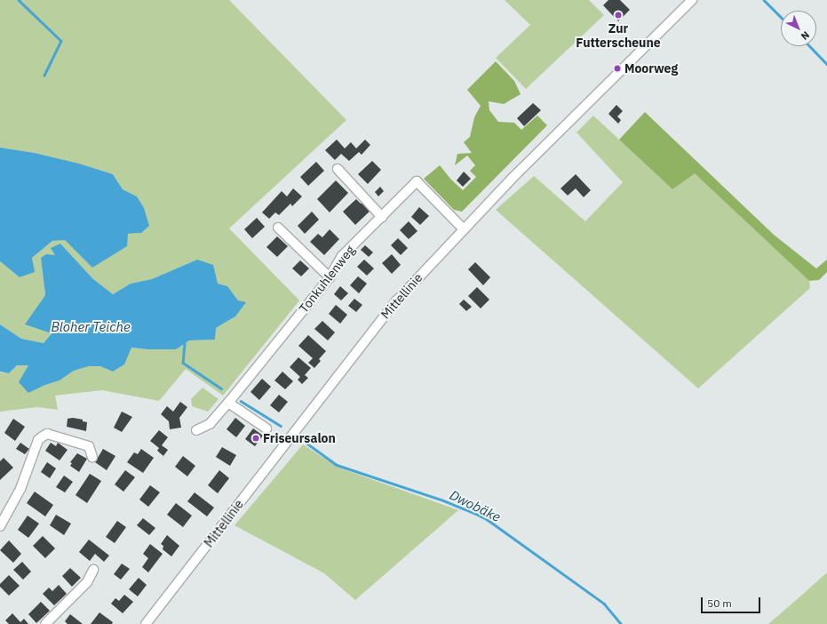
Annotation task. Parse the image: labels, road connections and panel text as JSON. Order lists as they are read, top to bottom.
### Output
{
  "streets": {
    "street": ["Tonkuhlenweg", "Mittellinie"]
  },
  "crossings": [
    ["Tonkuhlenweg", "Mittellinie"]
  ],
  "water": ["Bloher Teiche", "Dwobäke"],
  "places": ["Zur Futterscheune", "Moorweg", "Friseursalon"],
  "scale_bar": "50 m",
  "north": "bottom right"
}
